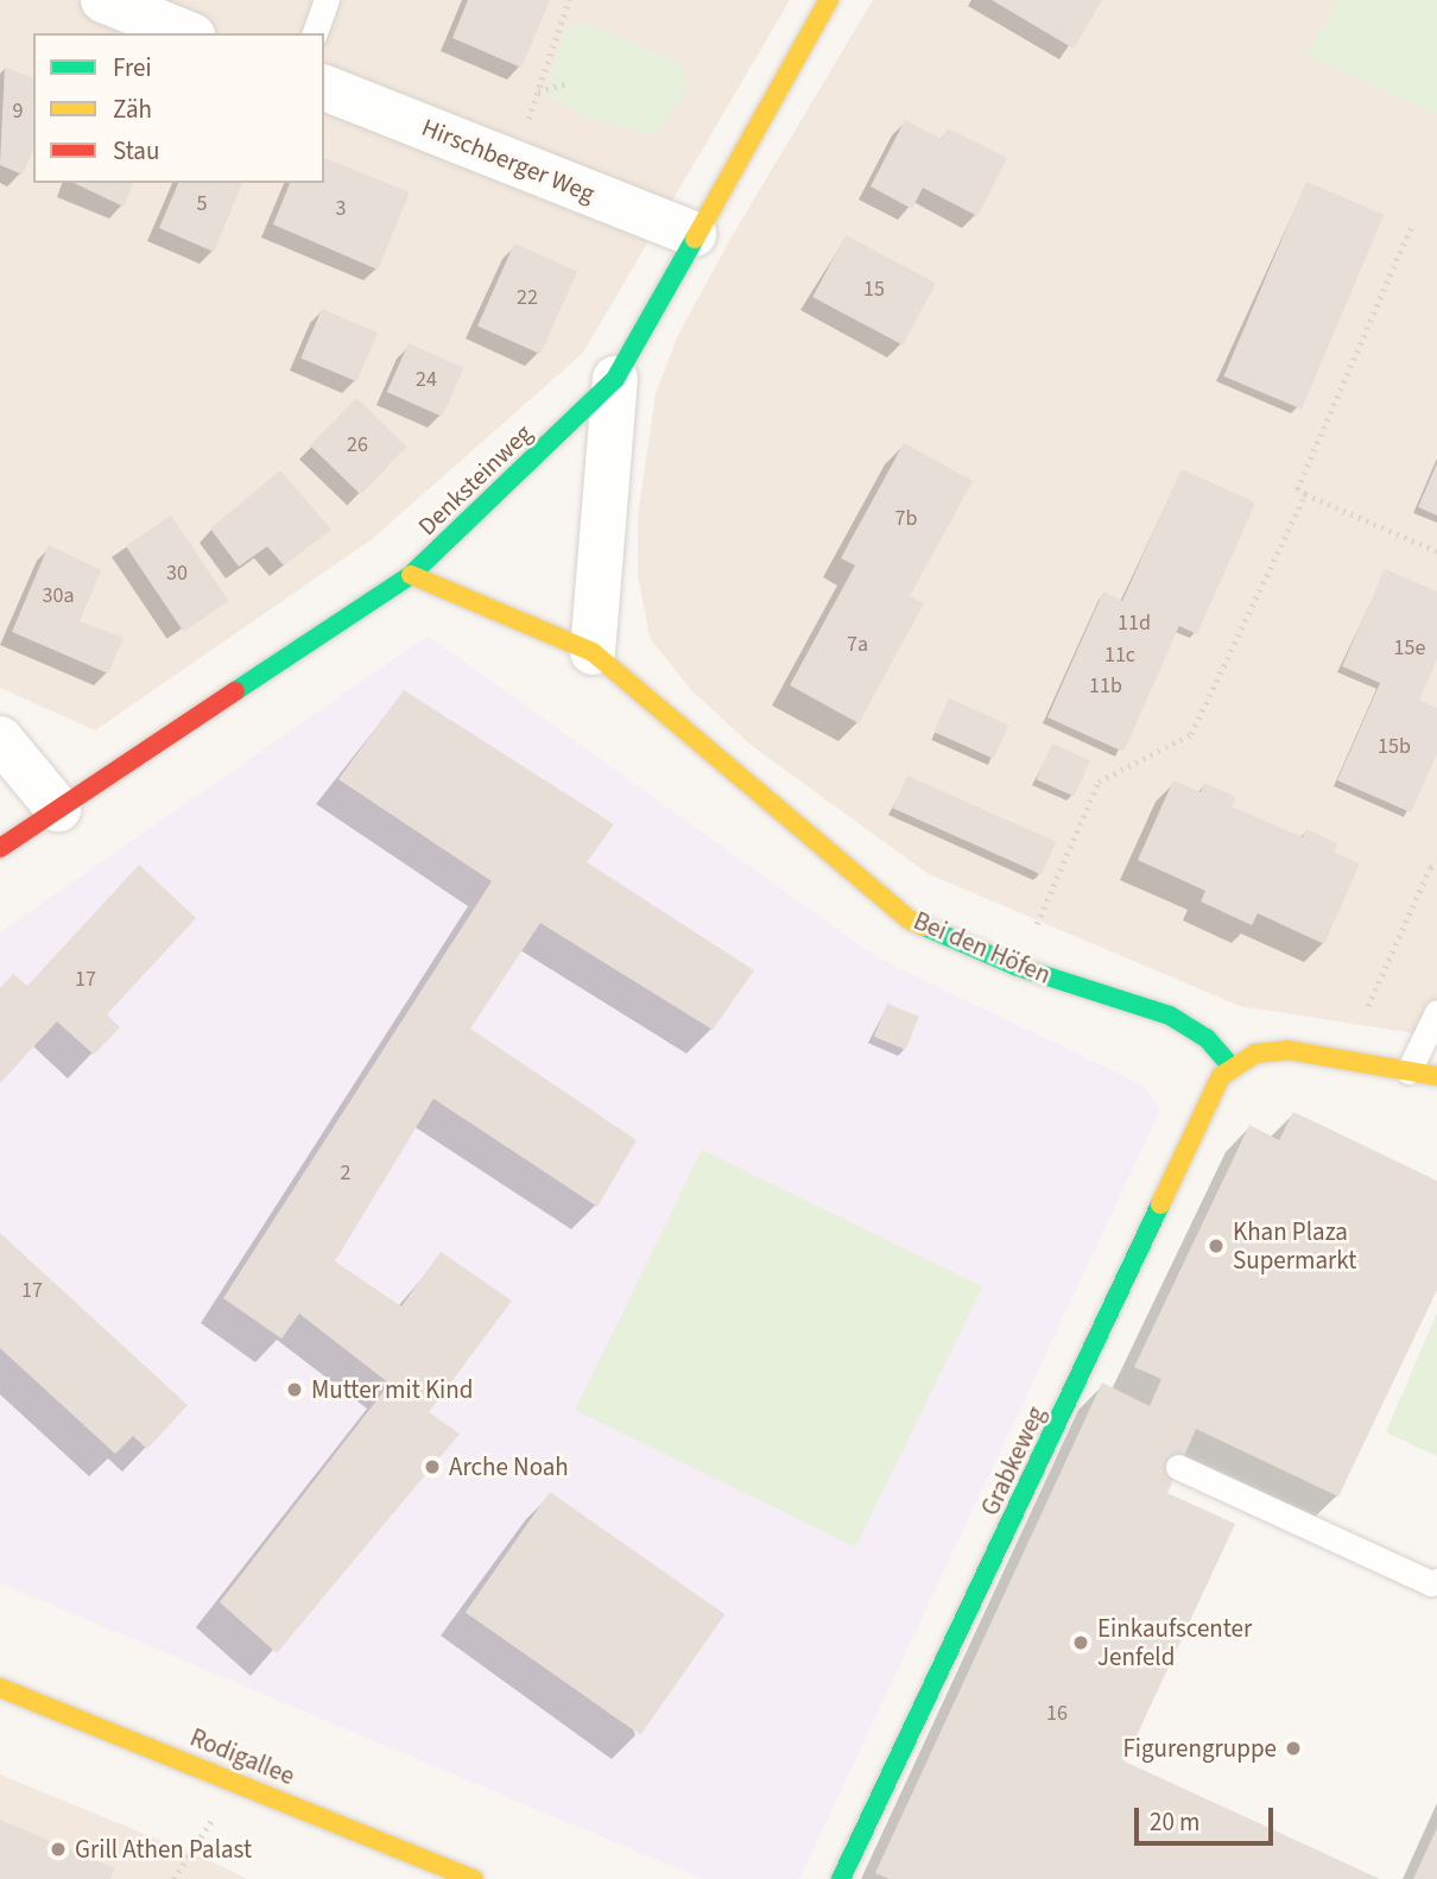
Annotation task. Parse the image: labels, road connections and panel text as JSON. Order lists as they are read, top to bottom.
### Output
{
  "streets": {
    "street": [
      "Hirschberger Weg",
      "Denksteinweg",
      "Bei den Höfen",
      "Grabkeweg",
      "Rodigallee"
    ]
  },
  "crossings": [
    ["Hirschberger Weg", "Denksteinweg"],
    ["Denksteinweg", "Bei den Höfen"],
    ["Bei den Höfen", "Grabkeweg"]
  ],
  "places": [
    "Khan Plaza Supermarkt",
    "Mutter mit Kind",
    "Arche Noah",
    "Einkaufscenter Jenfeld",
    "Figurengruppe",
    "Grill Athen Palast"
  ],
  "house_numbers": [
    "9",
    "5",
    "3",
    "15",
    "22",
    "24",
    "26",
    "7b",
    "30",
    "30a",
    "11d",
    "7a",
    "15e",
    "11c",
    "11b",
    "15b",
    "17",
    "2",
    "17",
    "16"
  ],
  "legend": ["Frei", "Zäh", "Stau"],
  "scale_bar": "20 m"
}
